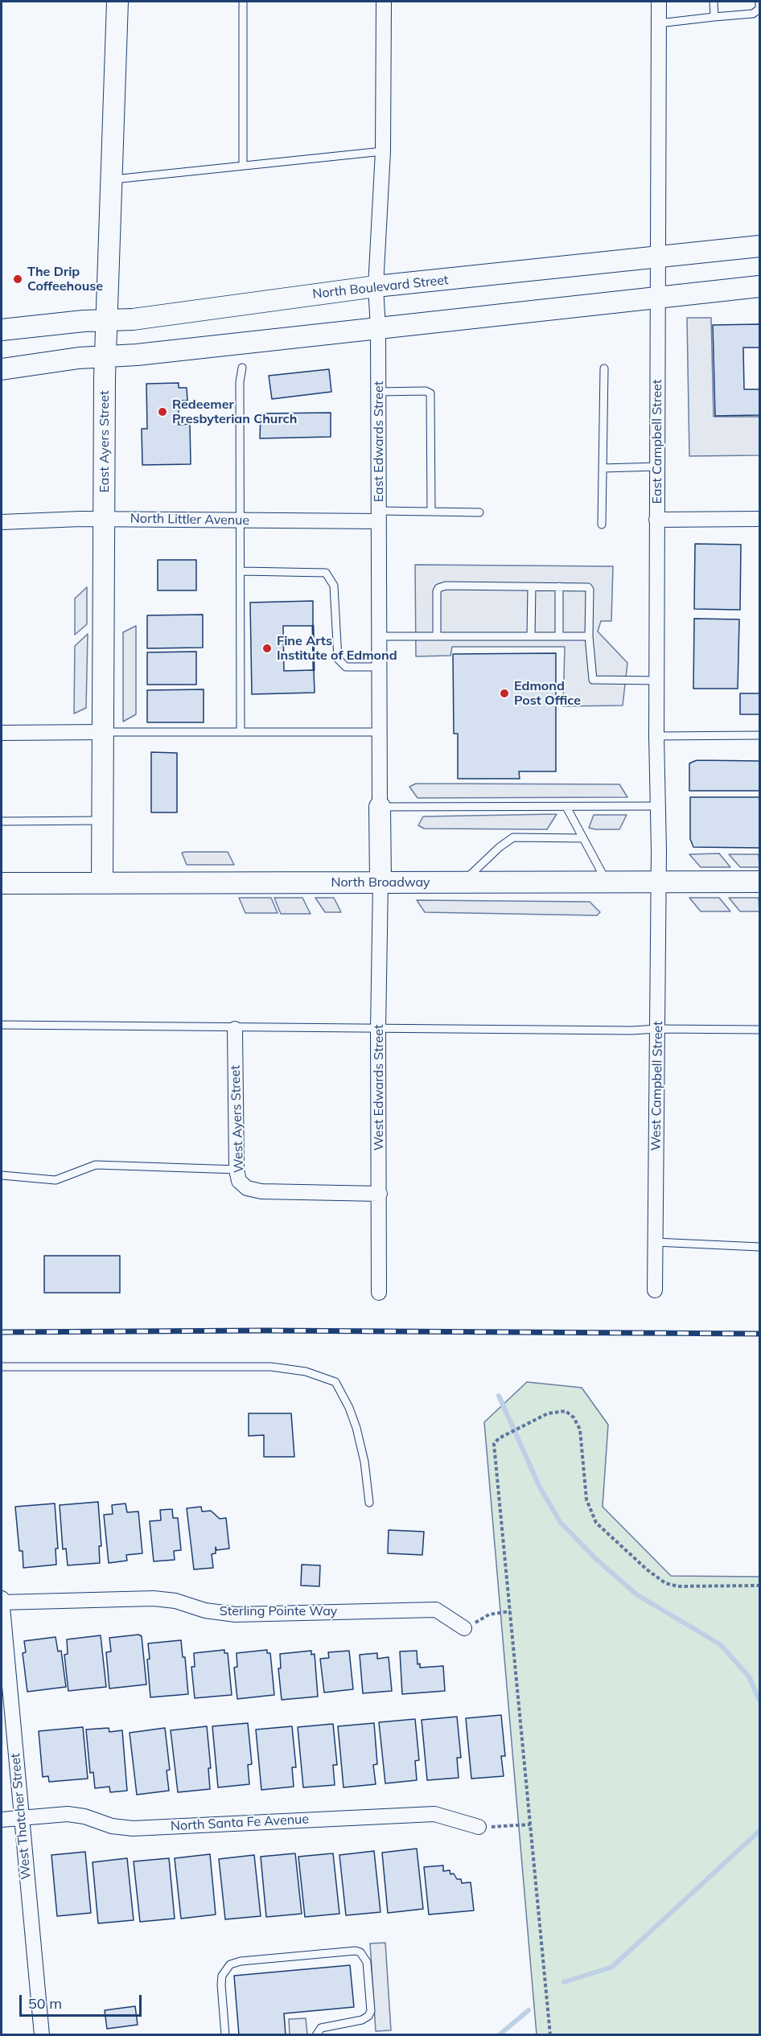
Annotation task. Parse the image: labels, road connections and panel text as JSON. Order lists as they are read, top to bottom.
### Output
{
  "streets": {
    "main road": [
      "North Boulevard Street",
      "East Ayers Street",
      "East Edwards Street",
      "North Broadway"
    ],
    "street": [
      "East Campbell Street",
      "North Littler Avenue",
      "West Campbell Street",
      "West Edwards Street",
      "West Ayers Street",
      "Sterling Pointe Way",
      "West Thatcher Street",
      "North Santa Fe Avenue"
    ]
  },
  "crossings": [
    ["North Boulevard Street", "East Ayers Street"],
    ["North Boulevard Street", "East Edwards Street"],
    ["North Boulevard Street", "East Campbell Street"],
    ["East Ayers Street", "North Littler Avenue"],
    ["East Ayers Street", "North Broadway"],
    ["East Edwards Street", "North Littler Avenue"],
    ["East Edwards Street", "North Broadway"],
    ["East Edwards Street", "West Edwards Street"],
    ["East Campbell Street", "North Broadway"],
    ["East Campbell Street", "West Campbell Street"],
    ["North Broadway", "West Campbell Street"],
    ["North Broadway", "West Edwards Street"],
    ["West Edwards Street", "West Ayers Street"],
    ["Sterling Pointe Way", "West Thatcher Street"],
    ["West Thatcher Street", "North Santa Fe Avenue"]
  ],
  "places": [
    "The Drip Coffeehouse",
    "Redeemer Presbyterian Church",
    "Fine Arts Institute of Edmond",
    "Edmond Post Office"
  ],
  "scale_bar": "50 m"
}
